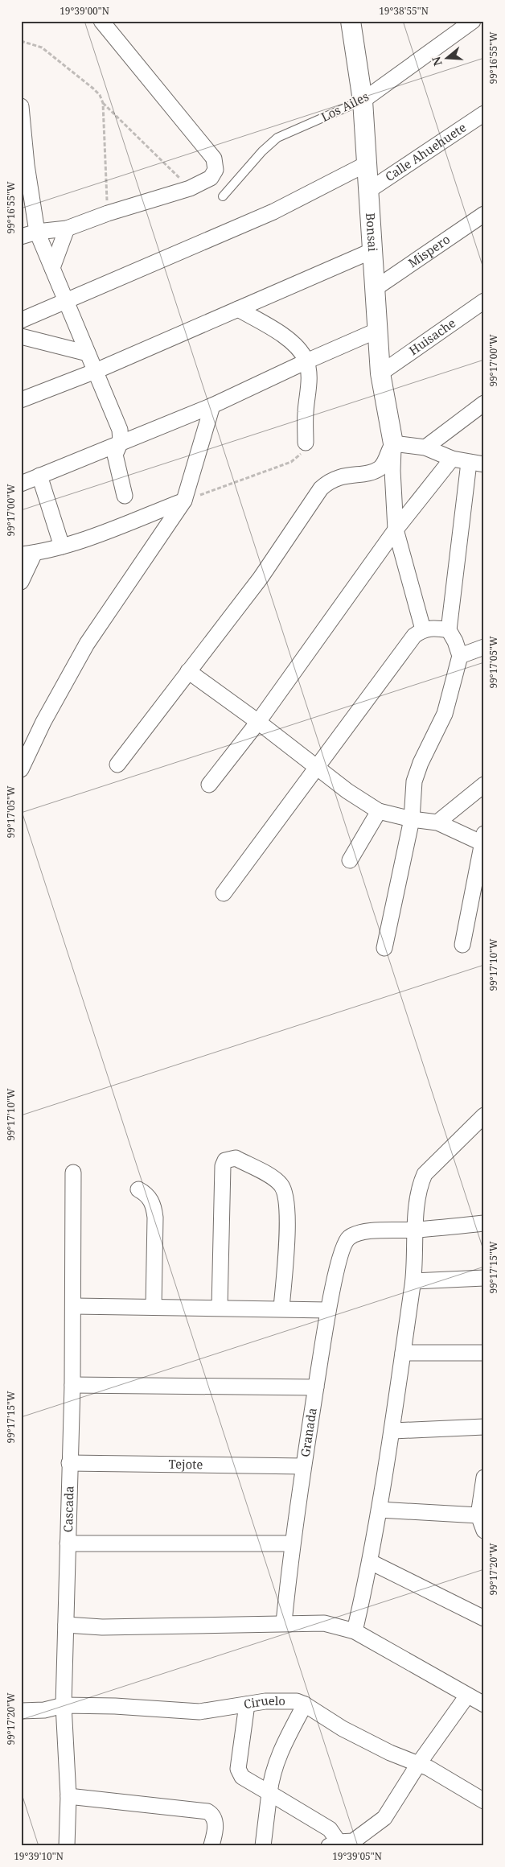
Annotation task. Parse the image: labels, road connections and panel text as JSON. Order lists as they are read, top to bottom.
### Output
{
  "streets": {
    "street": [
      "Los Ailes",
      "Calle Ahuehuete",
      "Bonsai",
      "Mispero",
      "Huisache",
      "Granada",
      "Tejote",
      "Cascada",
      "Ciruelo"
    ]
  },
  "crossings": [
    ["Los Ailes", "Bonsai"],
    ["Calle Ahuehuete", "Bonsai"],
    ["Bonsai", "Mispero"],
    ["Bonsai", "Huisache"],
    ["Granada", "Tejote"],
    ["Tejote", "Cascada"],
    ["Cascada", "Ciruelo"]
  ],
  "north": "left",
  "coordinates": [
    "19°39'00\"N",
    "19°38'55\"N",
    "99°16'55\"W",
    "99°17'00\"W",
    "99°17'05\"W",
    "99°17'10\"W",
    "99°17'15\"W",
    "99°17'20\"W",
    "19°39'10\"N",
    "19°39'05\"N"
  ]
}
